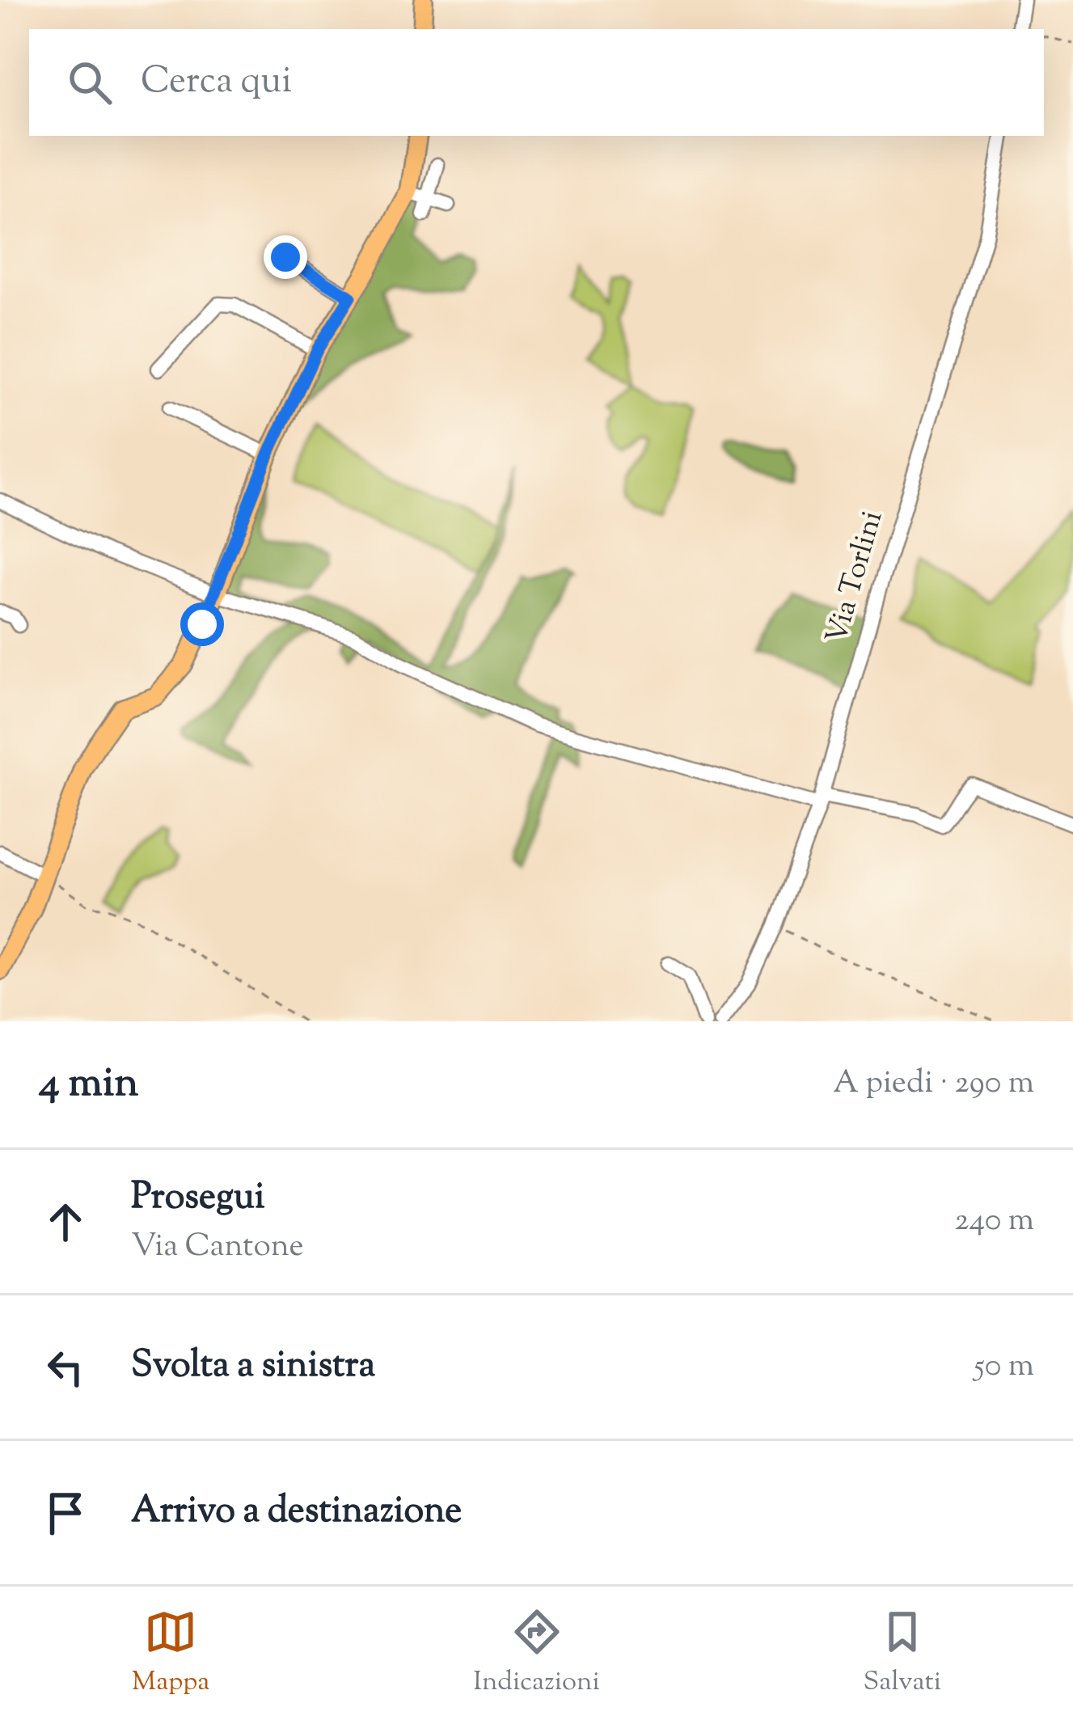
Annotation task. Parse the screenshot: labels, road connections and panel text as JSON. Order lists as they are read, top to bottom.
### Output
{
  "streets": {
    "street": ["Via Torlini"]
  },
  "page": {
    "search": "Cerca qui",
    "heading": ["4 min", "A piedi · 290 m"],
    "list": [
      ["Prosegui", "Via Cantone", "240 m"],
      ["Svolta a sinistra", "50 m"],
      "Arrivo a destinazione"
    ],
    "nav": ["Mappa", "Indicazioni", "Salvati"]
  }
}
